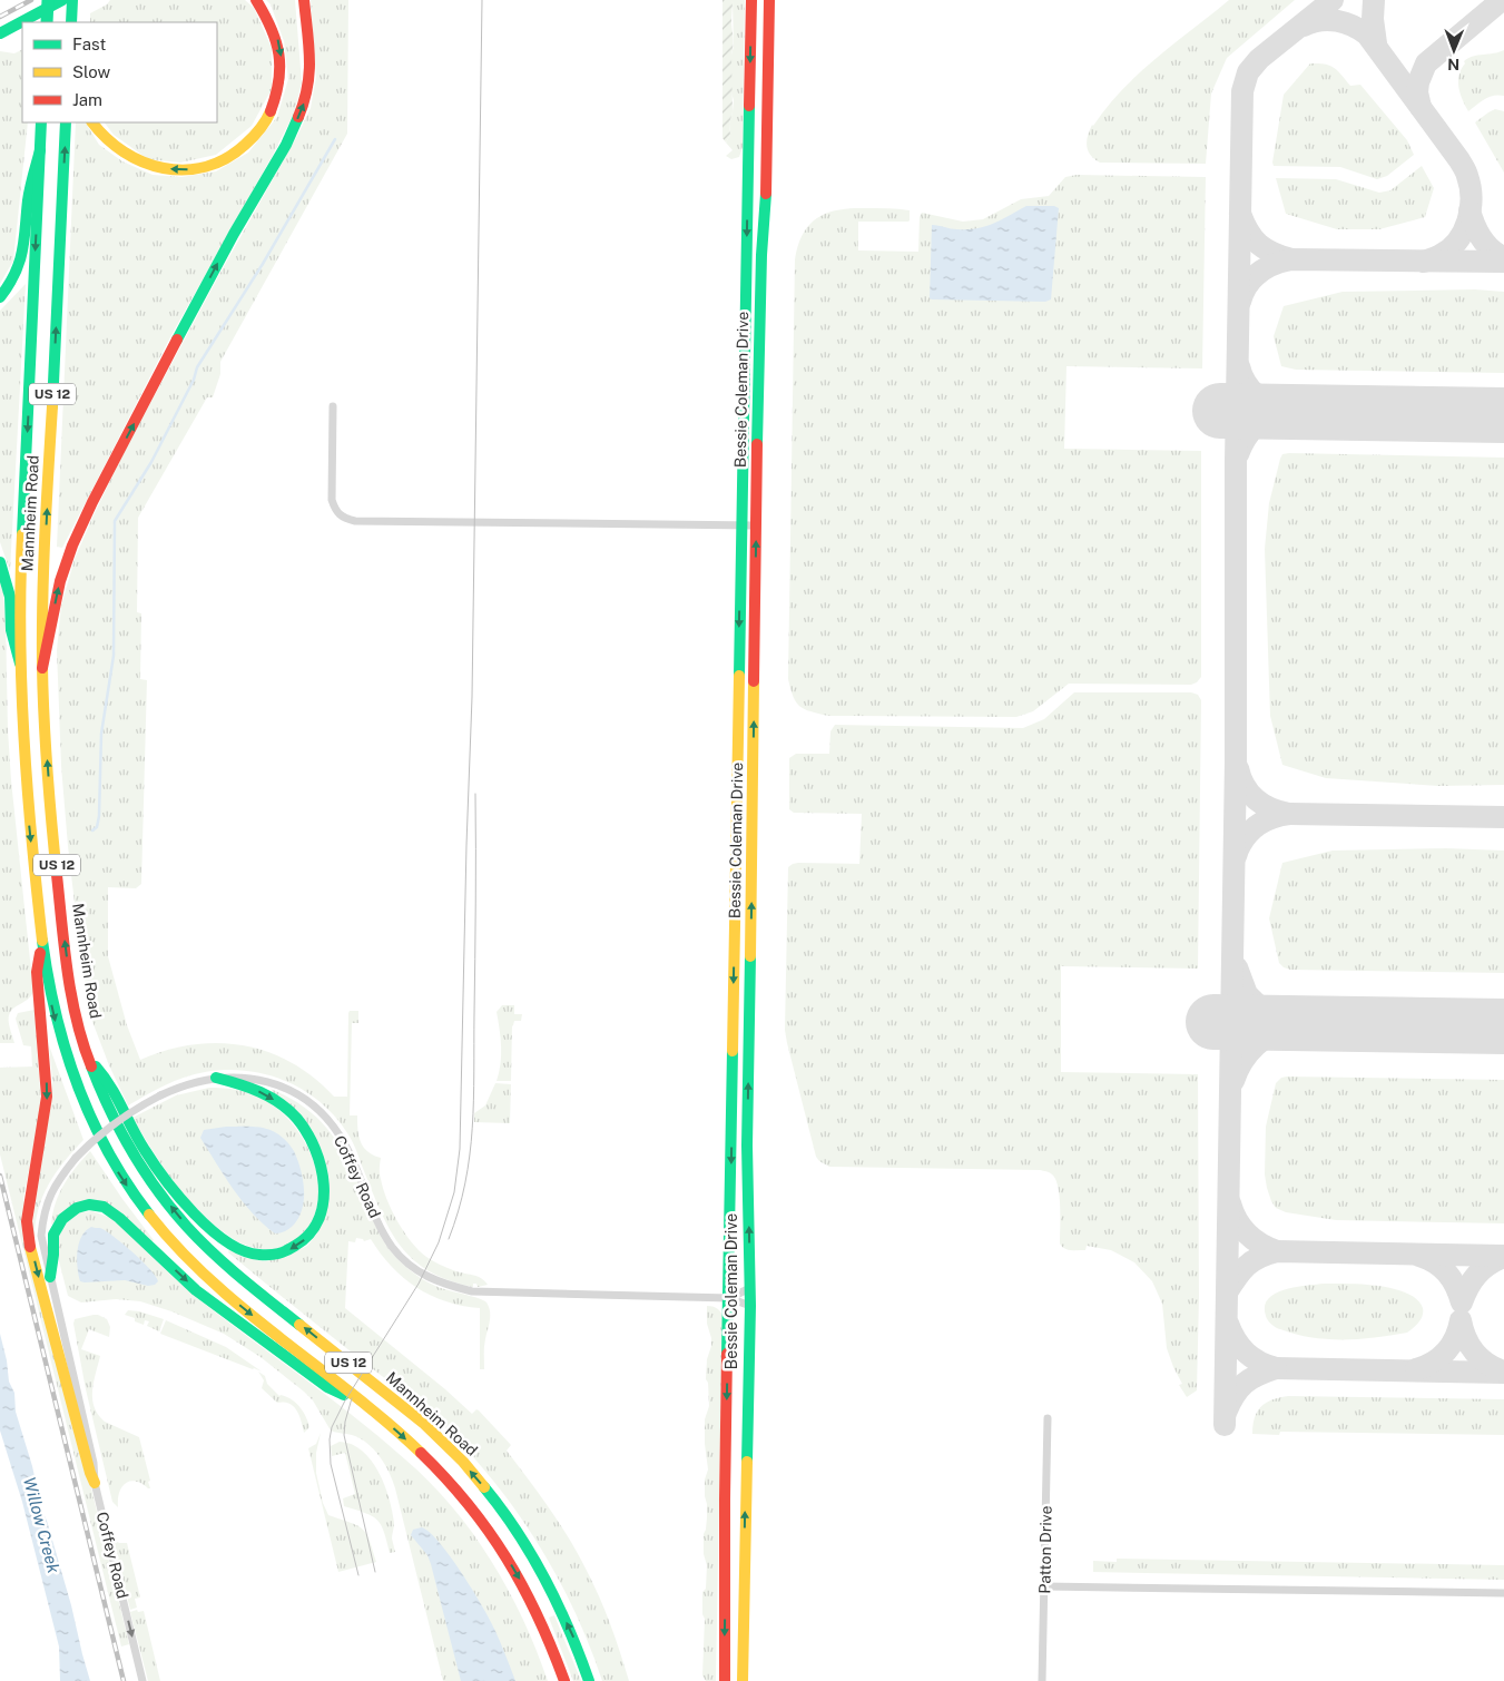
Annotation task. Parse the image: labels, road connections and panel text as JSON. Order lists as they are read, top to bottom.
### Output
{
  "streets": {
    "main road": ["Bessie Coleman Drive", "US 12", "Mannheim Road"],
    "street": ["Coffey Road", "Patton Drive"]
  },
  "crossings": [
    ["Bessie Coleman Drive", "Coffey Road"]
  ],
  "water": ["Willow Creek"],
  "legend": ["Fast", "Slow", "Jam"],
  "north": "bottom"
}
